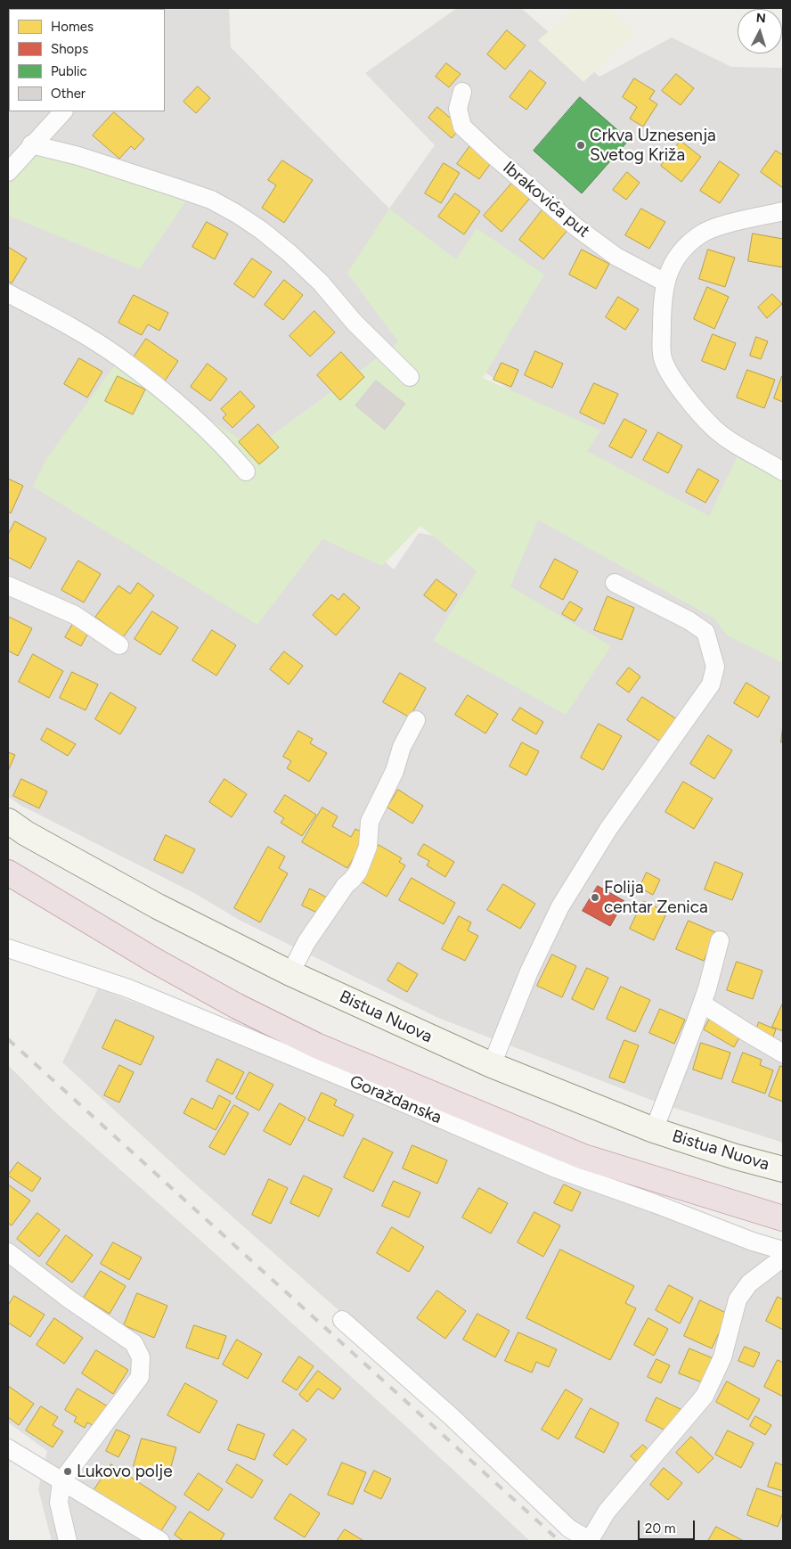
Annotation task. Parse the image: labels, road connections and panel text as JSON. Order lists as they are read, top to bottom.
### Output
{
  "streets": {
    "street": ["Ibrakovića put", "Bistua Nuova", "Goraždanska"]
  },
  "places": ["Crkva Uznesenja Svetog Križa", "Folija centar Zenica", "Lukovo polje"],
  "legend": [
    "Homes",
    "Shops",
    "Public",
    "Other"
  ],
  "scale_bar": "20 m",
  "north": "top"
}
